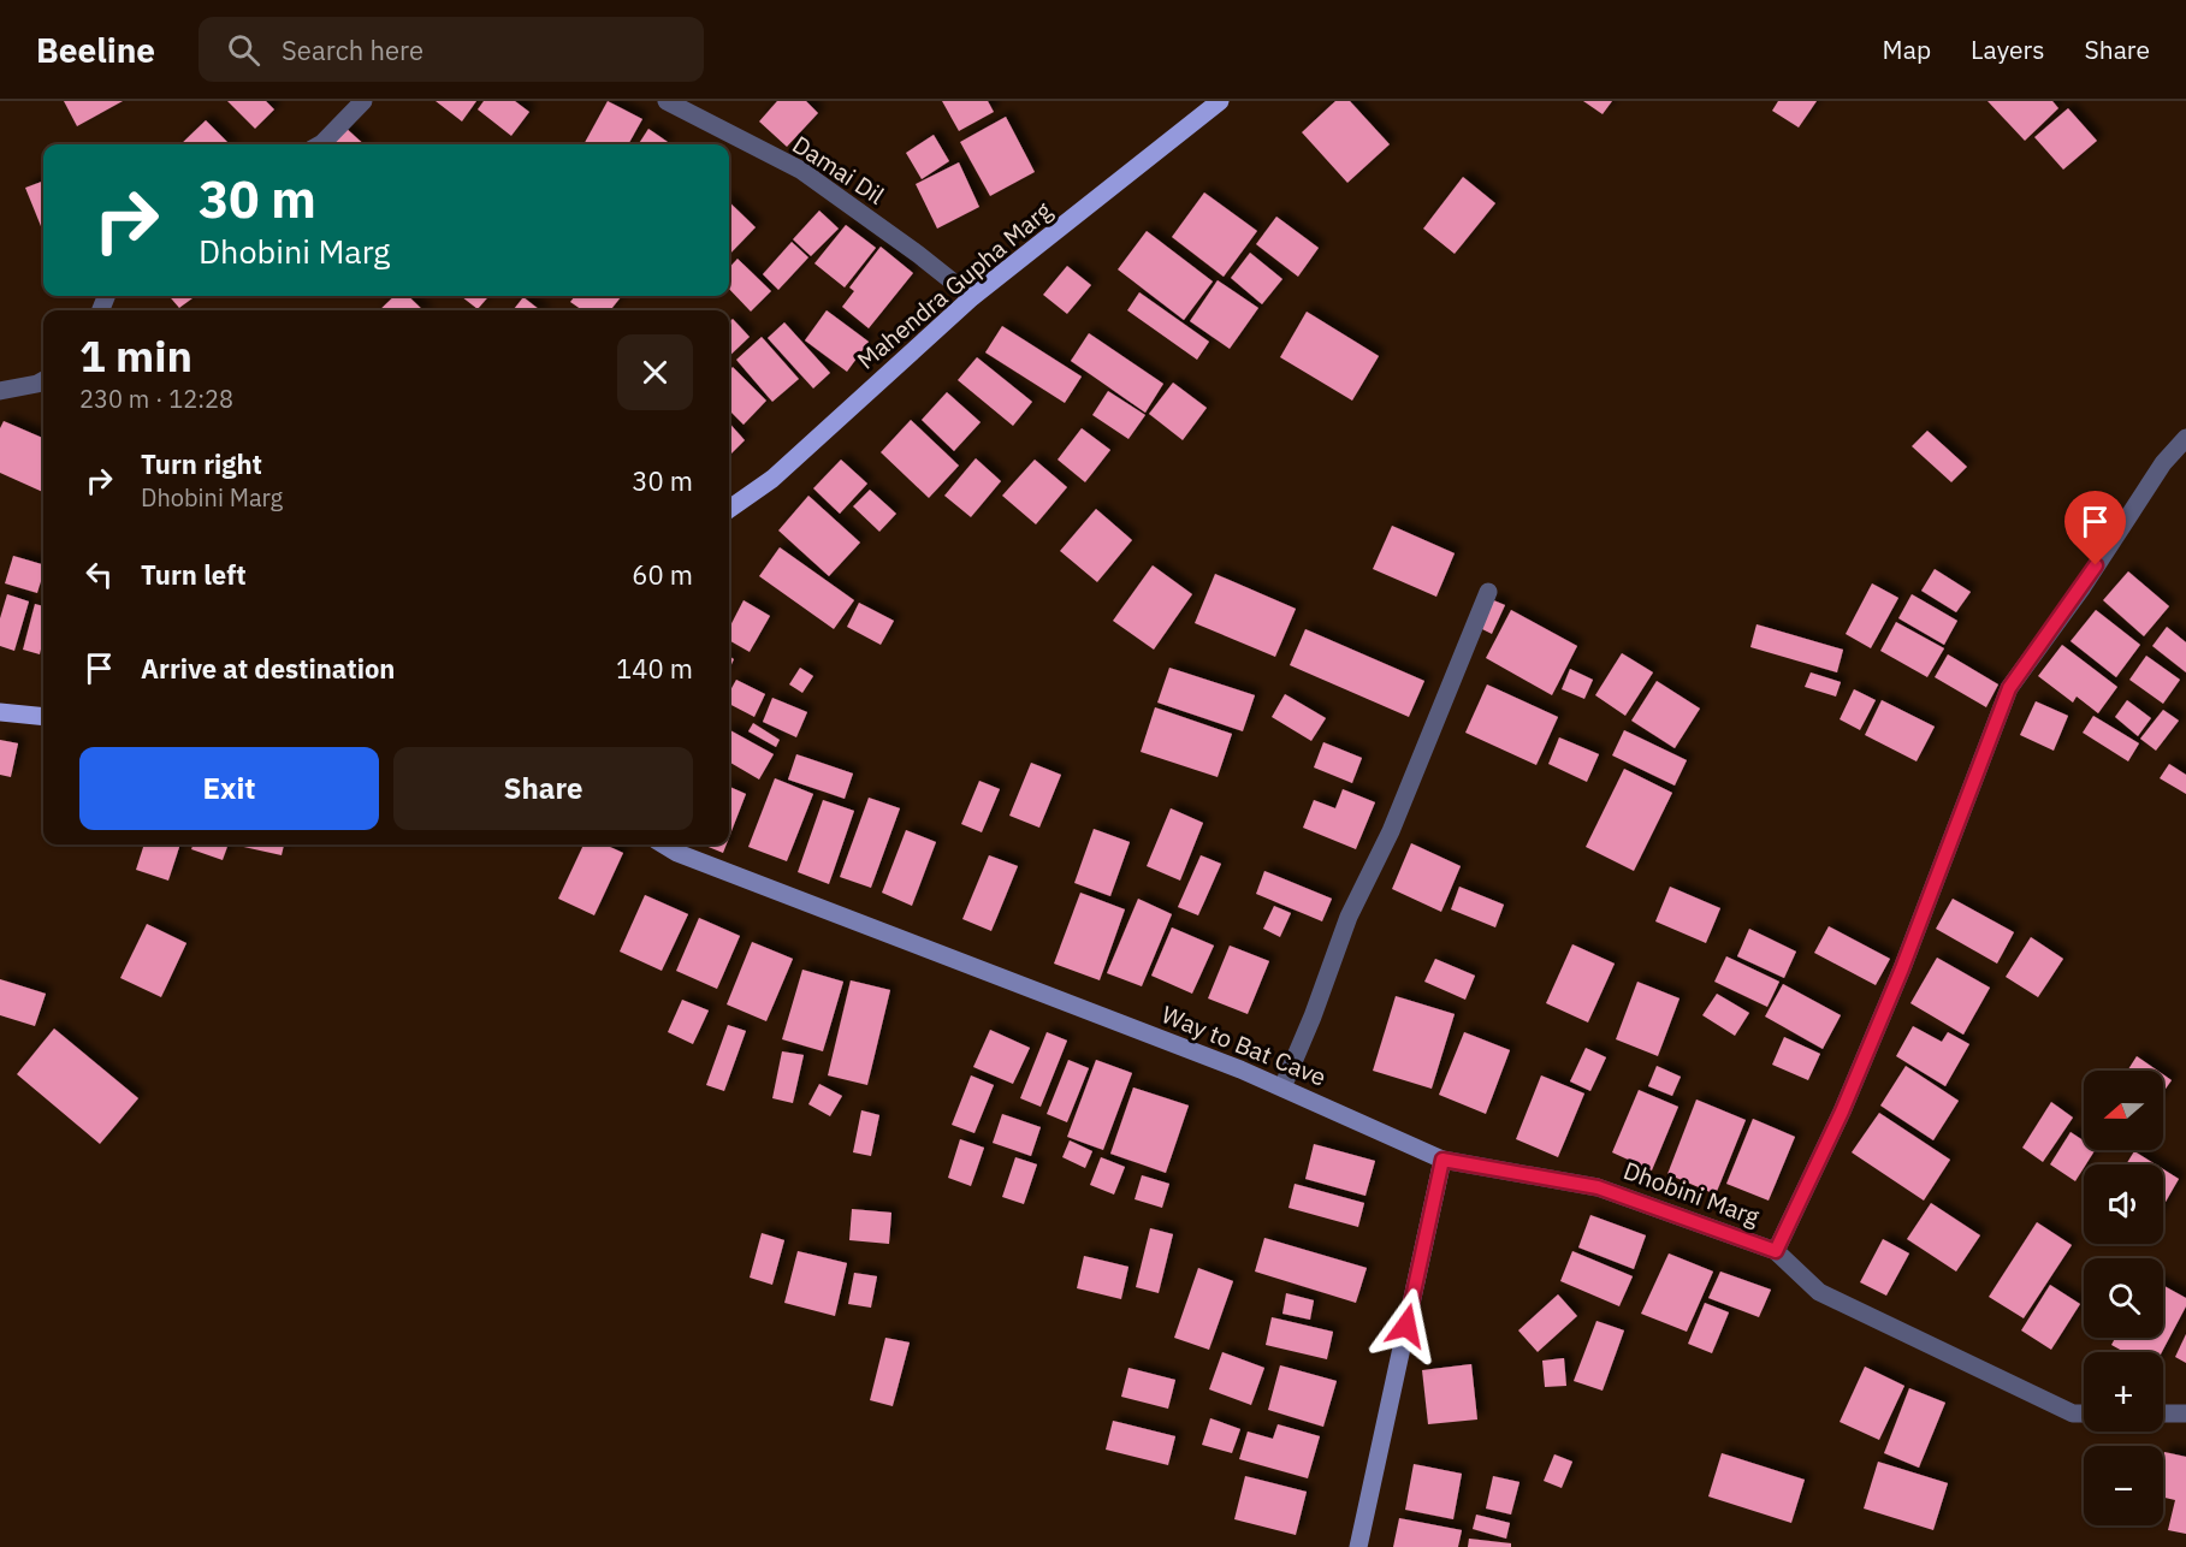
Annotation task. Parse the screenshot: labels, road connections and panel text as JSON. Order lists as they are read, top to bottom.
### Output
{
  "streets": {
    "main road": ["Mahendra Gupha Marg", "Way to Bat Cave"],
    "street": ["Damai Dil", "Dhobini Marg"]
  },
  "crossings": [
    ["Damai Dil", "Mahendra Gupha Marg"],
    ["Way to Bat Cave", "Dhobini Marg"]
  ],
  "north": "left",
  "page": {
    "header": "Beeline",
    "search": "Search here",
    "nav": ["Map", "Layers", "Share"],
    "turn": ["30 m", "Dhobini Marg"],
    "heading": ["1 min", "230 m · 12:28"],
    "list": [
      {
        "name": "Turn right",
        "note": "Dhobini Marg",
        "value": "30 m"
      },
      {
        "name": "Turn left",
        "value": "60 m"
      },
      {
        "name": "Arrive at destination",
        "value": "140 m"
      }
    ],
    "buttons": ["Exit", "Share"],
    "map_buttons": ["+", "−"]
  }
}
